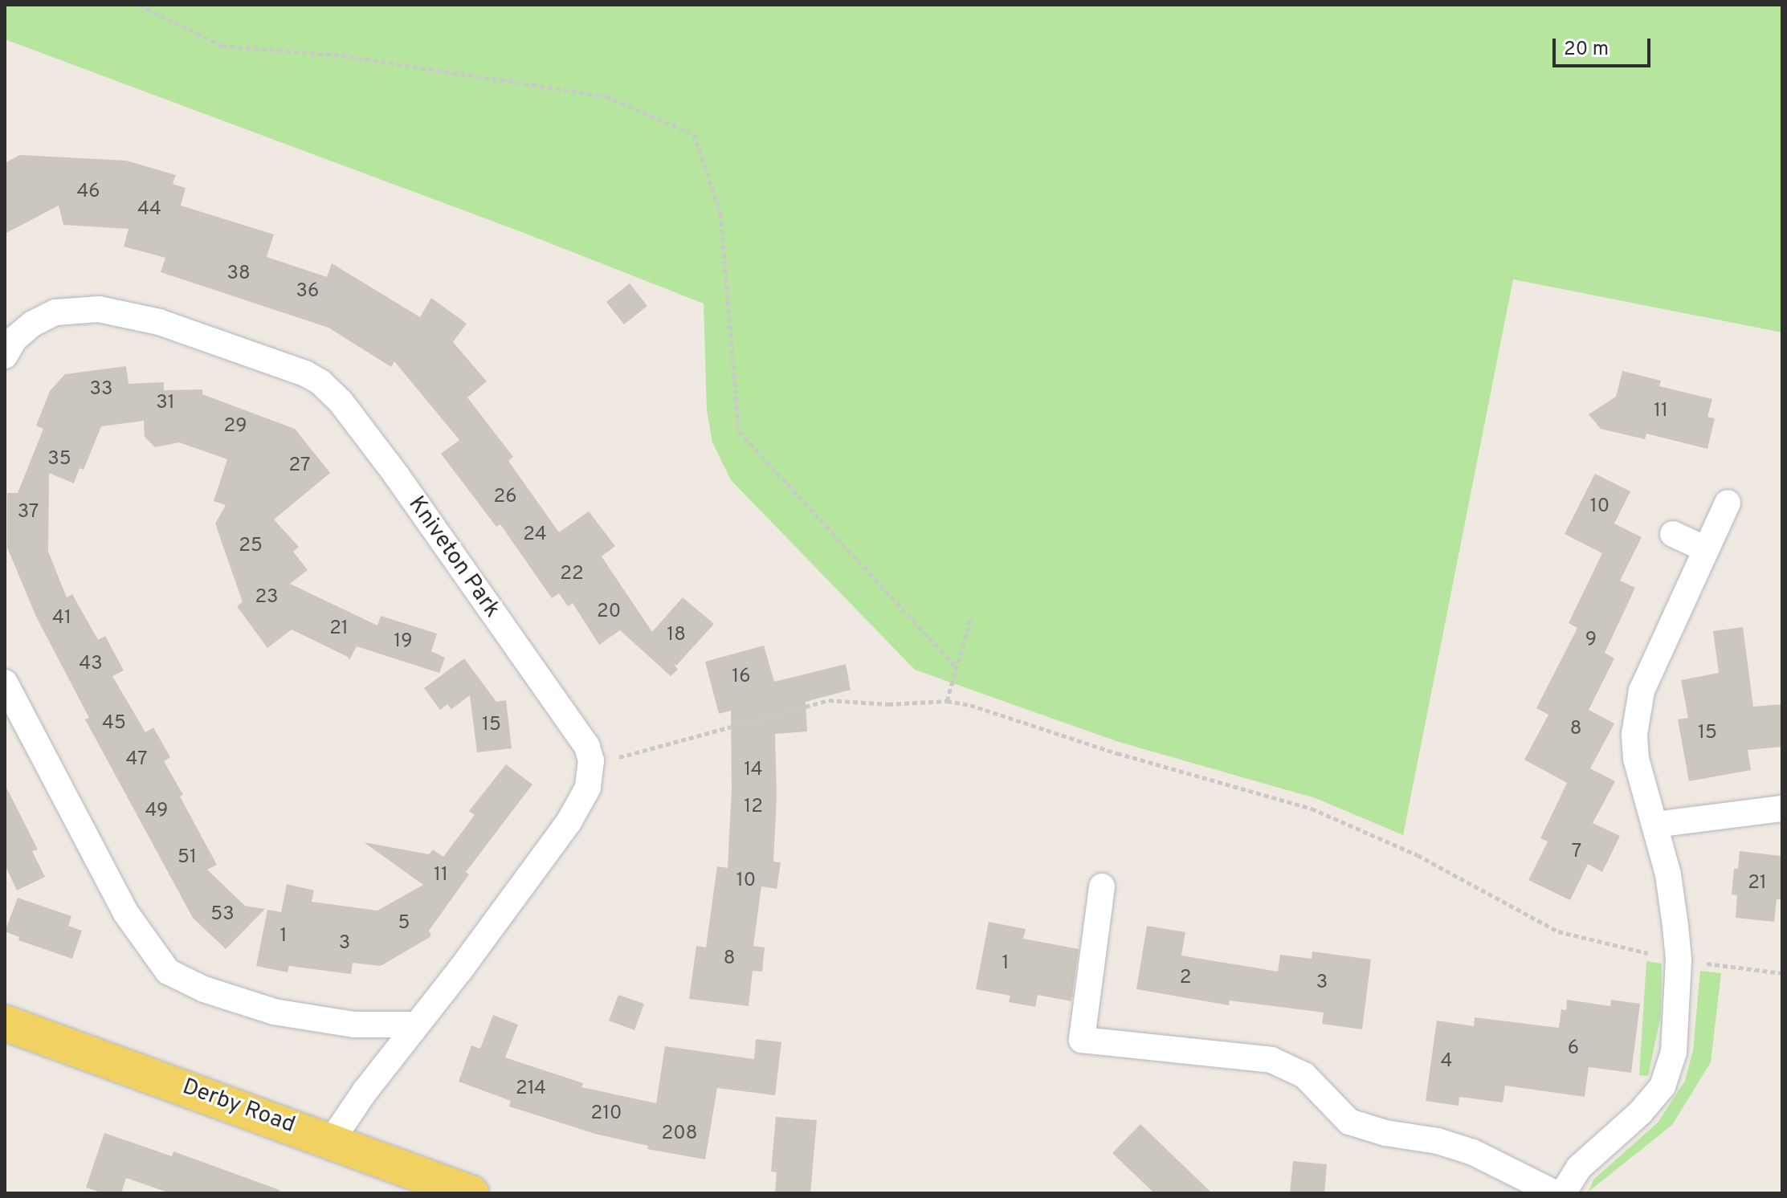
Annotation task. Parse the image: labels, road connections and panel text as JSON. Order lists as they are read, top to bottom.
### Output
{
  "streets": {
    "main road": ["Derby Road"],
    "street": ["Kniveton Park"]
  },
  "house_numbers": [
    "46",
    "44",
    "38",
    "36",
    "33",
    "31",
    "11",
    "29",
    "35",
    "27",
    "26",
    "10",
    "37",
    "24",
    "25",
    "22",
    "23",
    "20",
    "41",
    "21",
    "18",
    "9",
    "19",
    "43",
    "16",
    "45",
    "15",
    "8",
    "15",
    "47",
    "14",
    "12",
    "49",
    "7",
    "51",
    "11",
    "10",
    "21",
    "53",
    "5",
    "1",
    "3",
    "8",
    "1",
    "2",
    "3",
    "6",
    "4",
    "214",
    "210",
    "208"
  ],
  "scale_bar": "20 m"
}
